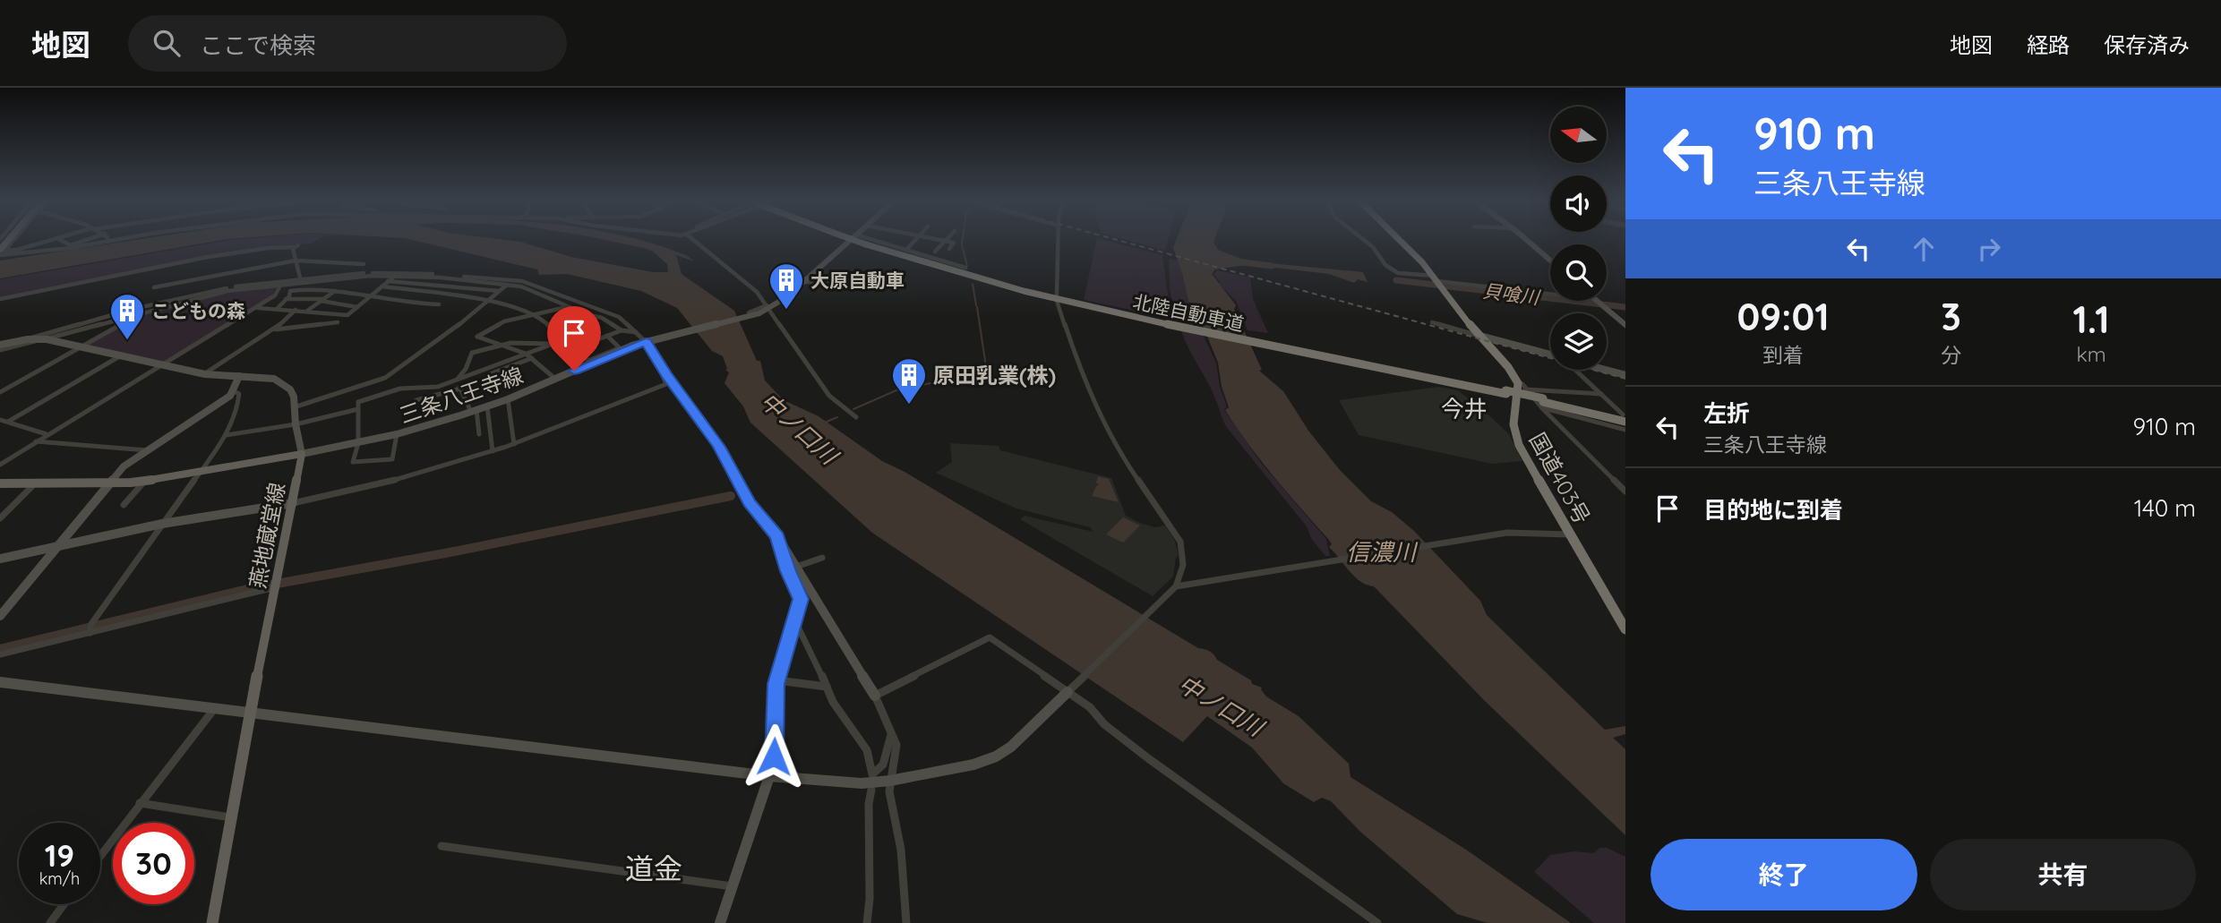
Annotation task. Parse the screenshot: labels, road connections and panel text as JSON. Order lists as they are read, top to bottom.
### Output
{
  "streets": {
    "highway": ["北陸自動車道", "国道403号"],
    "main road": ["燕地蔵堂線"],
    "street": ["三条八王寺線"]
  },
  "crossings": [
    ["三条八王寺線", "燕地蔵堂線"]
  ],
  "districts": ["今井", "道金"],
  "water": ["貝喰川", "中ノ口川", "信濃川"],
  "places": {
    "building": ["大原自動車", "こどもの森", "原田乳業(株)"]
  },
  "north": "left",
  "page": {
    "header": "地図",
    "search": "ここで検索",
    "nav": ["地図", "経路", "保存済み"],
    "turn": ["910 m", "三条八王寺線"],
    "eta": [
      "09:01",
      "到着",
      "3",
      "分",
      "1.1",
      "km"
    ],
    "list": [
      {
        "name": "左折",
        "note": "三条八王寺線",
        "value": "910 m"
      },
      {
        "name": "目的地に到着",
        "value": "140 m"
      }
    ],
    "speed": "19 km/h",
    "limit": "30",
    "buttons": ["終了", "共有"]
  }
}
